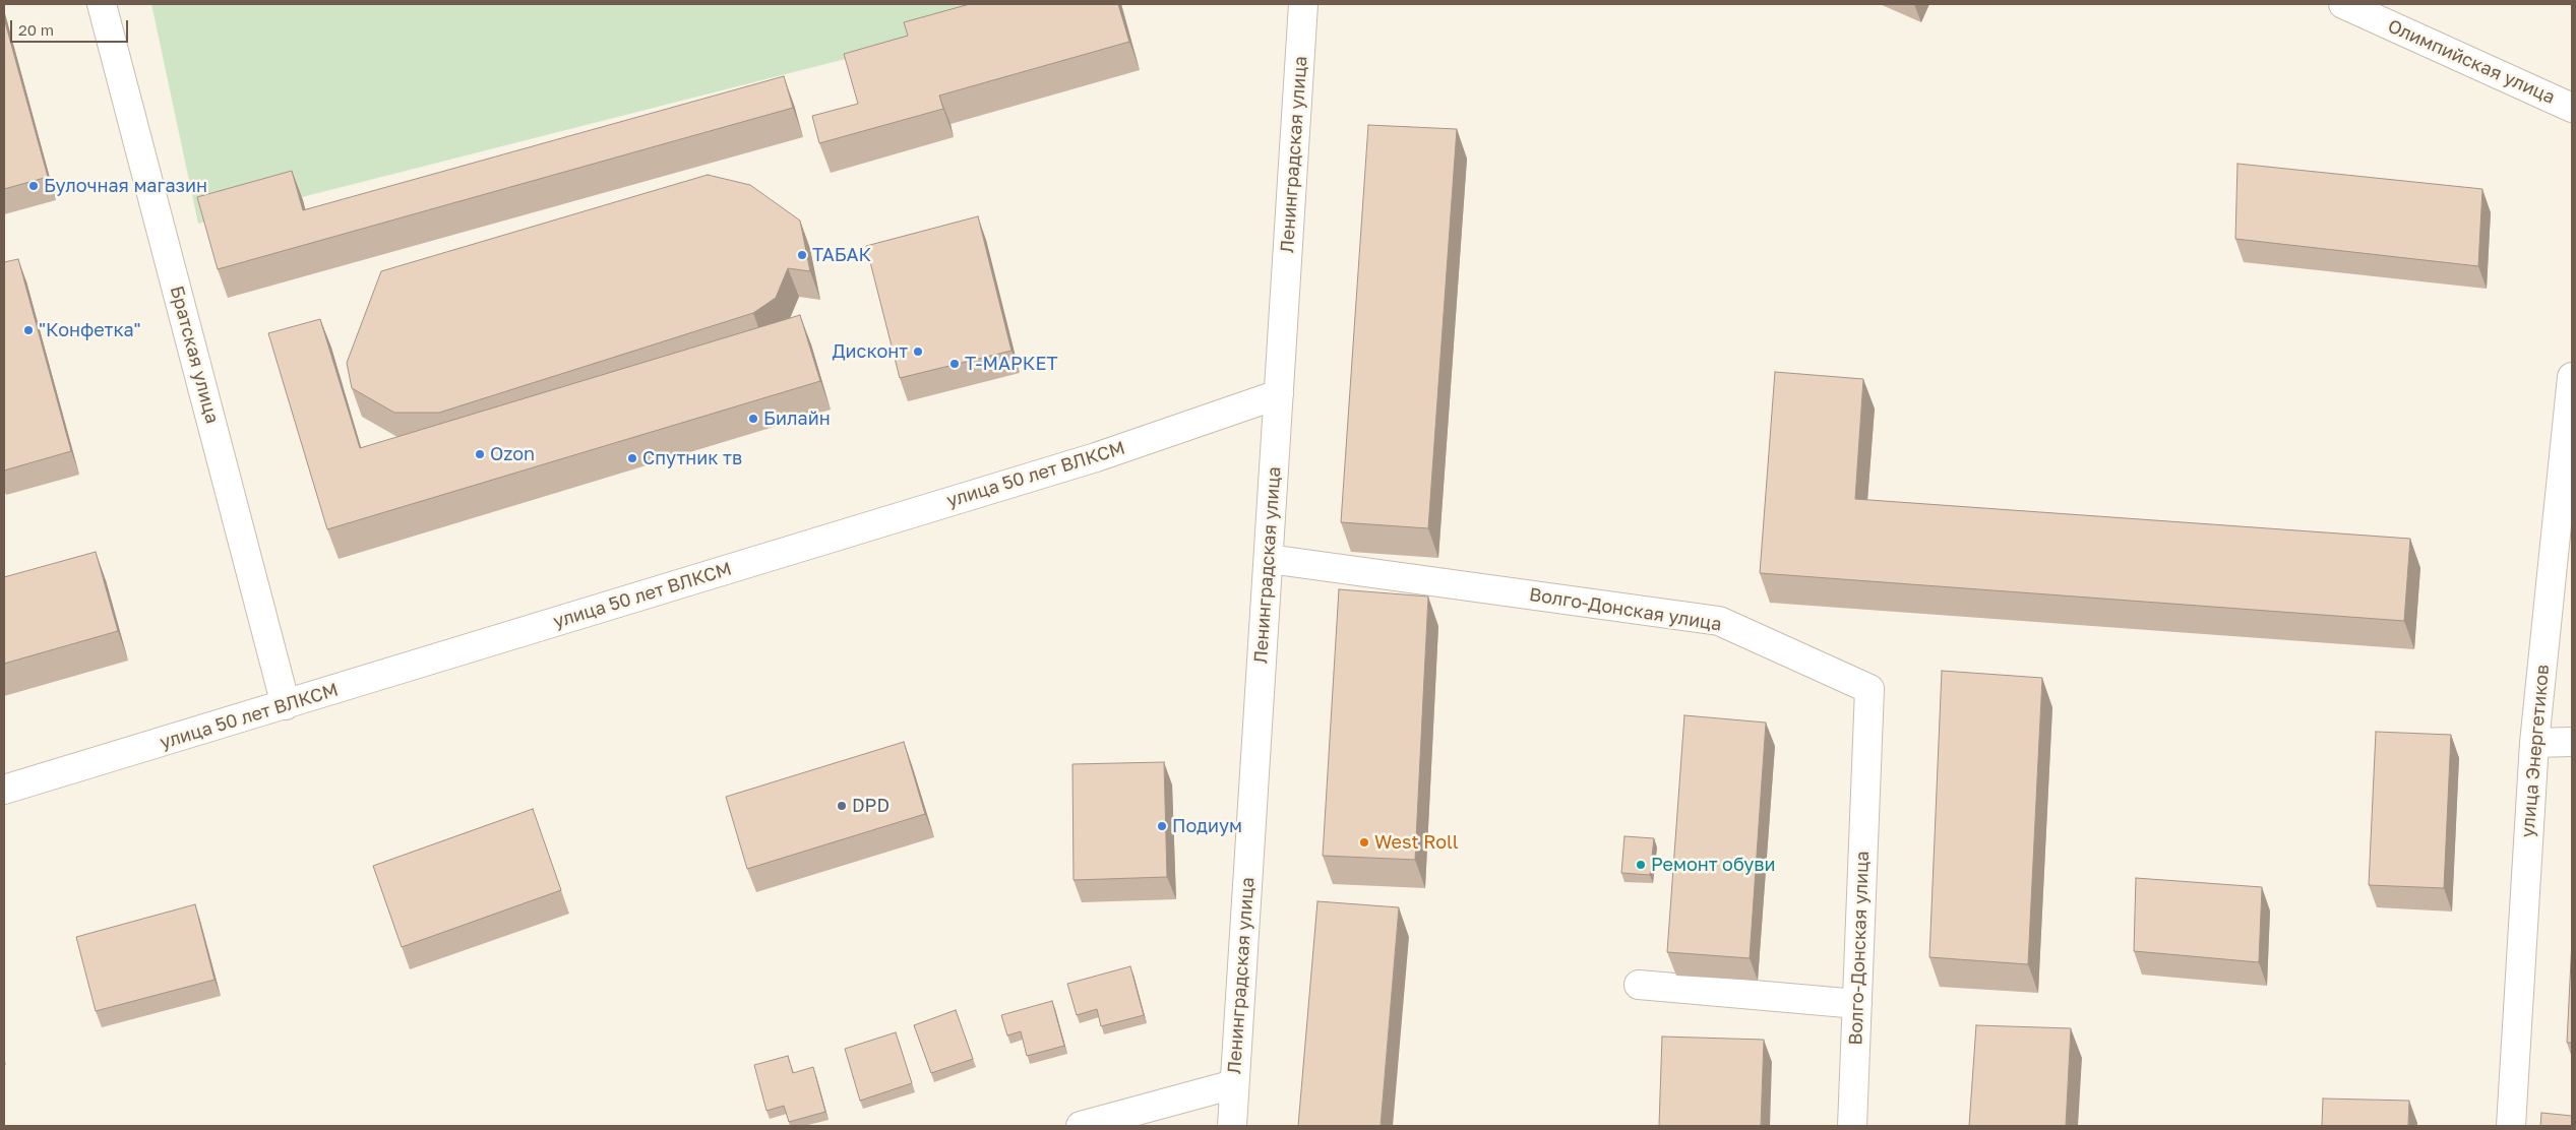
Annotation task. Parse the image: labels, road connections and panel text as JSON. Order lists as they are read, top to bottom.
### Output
{
  "streets": {
    "street": [
      "Олимпийская улица",
      "Ленинградская улица",
      "Братская улица",
      "улица 50 лет ВЛКСМ",
      "Волго-Донская улица",
      "улица Энергетиков"
    ]
  },
  "crossings": [
    ["Ленинградская улица", "улица 50 лет ВЛКСМ"],
    ["Ленинградская улица", "Волго-Донская улица"],
    ["Братская улица", "улица 50 лет ВЛКСМ"]
  ],
  "places": [
    "Булочная магазин",
    "ТАБАК",
    "\"Конфетка\"",
    "Дисконт",
    "Т-МАРКЕТ",
    "Билайн",
    "Ozon",
    "Спутник тв",
    "DPD",
    "Подиум",
    "West Roll",
    "Ремонт обуви"
  ],
  "scale_bar": "20 m"
}
